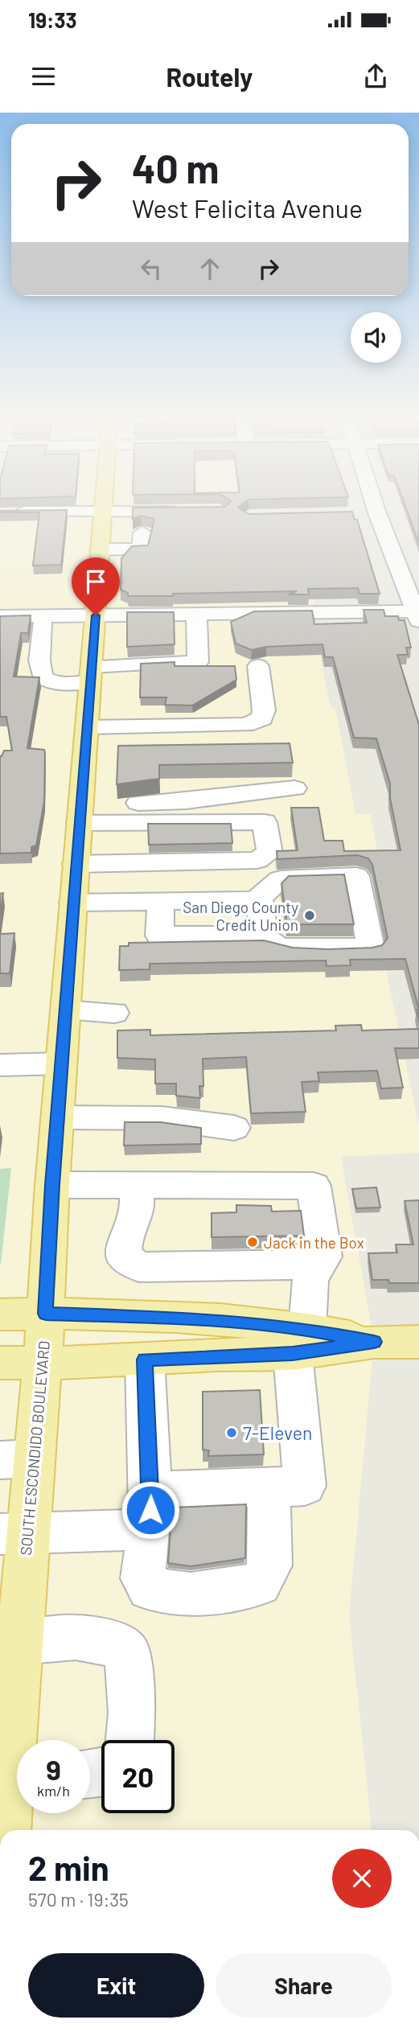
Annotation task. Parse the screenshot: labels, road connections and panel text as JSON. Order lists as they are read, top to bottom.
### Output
{
  "streets": {
    "main road": ["SOUTH ESCONDIDO BOULEVARD"]
  },
  "places": ["San Diego County Credit Union", "Jack in the Box", "7-Eleven"],
  "page": {
    "status": "19:33",
    "header": "Routely",
    "turn": ["40 m", "West Felicita Avenue"],
    "speed": "9 km/h",
    "limit": "20",
    "heading": ["2 min", "570 m · 19:35"],
    "buttons": ["Exit", "Share"]
  }
}
